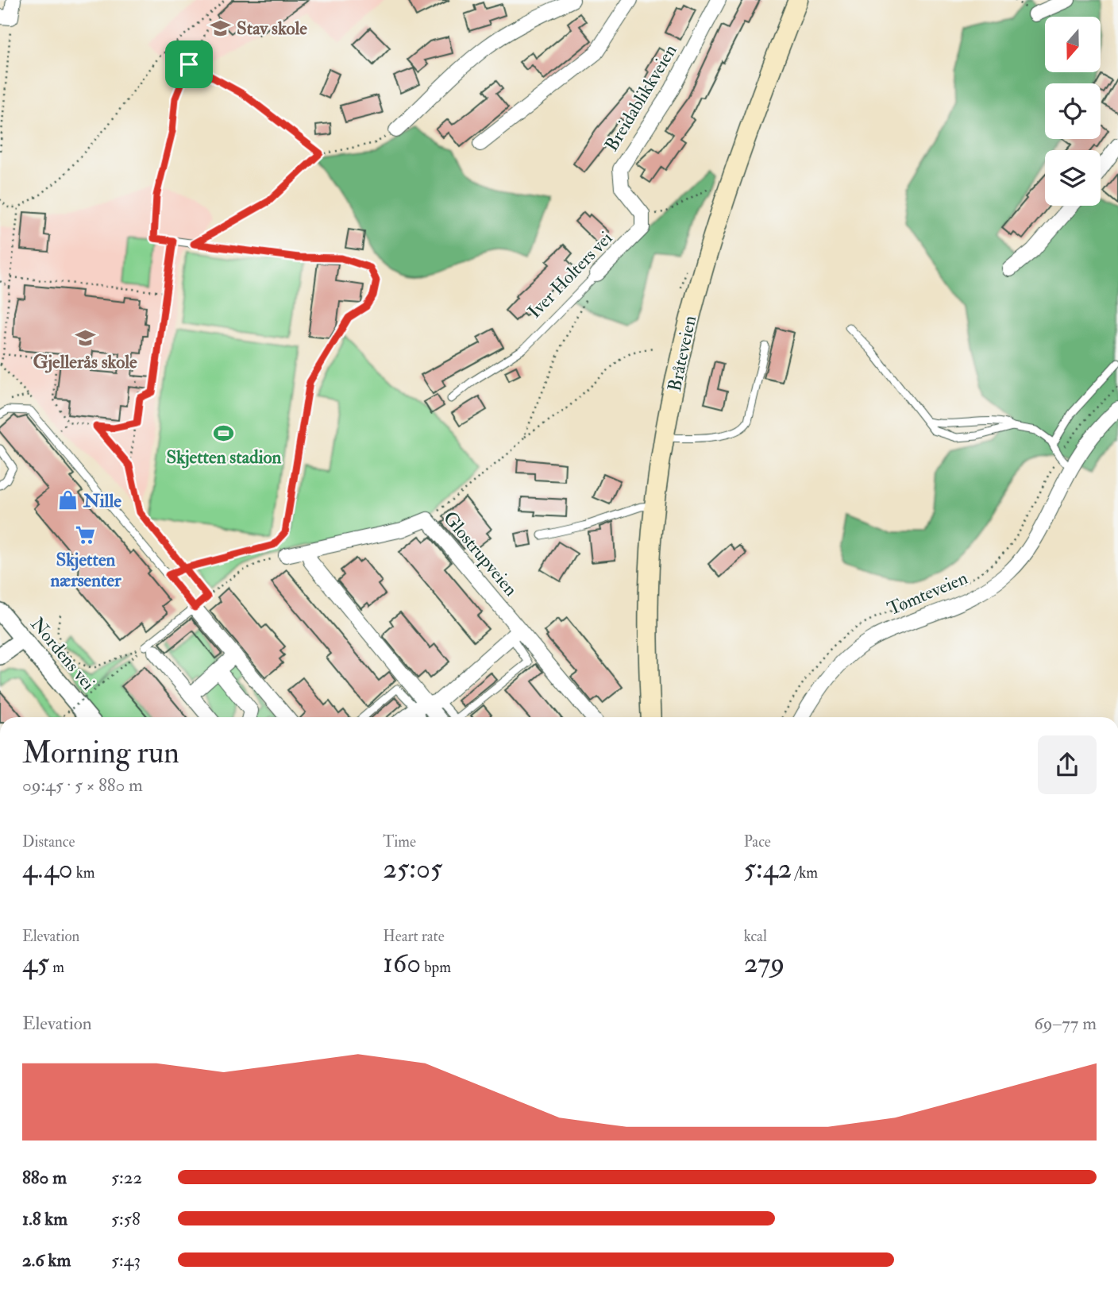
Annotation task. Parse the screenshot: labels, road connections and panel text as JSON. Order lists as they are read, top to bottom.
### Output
{
  "streets": {
    "main road": ["Bråteveien"],
    "street": [
      "Breidablikkveien",
      "Iver Holters vei",
      "Glostrupveien",
      "Tømteveien",
      "Nordens vei"
    ]
  },
  "crossings": [
    ["Breidablikkveien", "Iver Holters vei"]
  ],
  "places": {
    "school or university": ["Stav skole", "Gjellerås skole"],
    "sports": ["Skjetten stadion"],
    "shop": ["Nille"],
    "supermarket": ["Skjetten nærsenter"]
  },
  "north": "bottom",
  "page": {
    "heading": ["Morning run", "09:45 · 5 × 880 m"],
    "stats": [
      ["Distance", "4.40 km"],
      ["Time", "25:05"],
      ["Pace", "5:42 /km"],
      ["Elevation", "45 m"],
      ["Heart rate", "160 bpm"],
      ["kcal", "279"]
    ],
    "chart": ["Elevation", "69–77 m"],
    "list": [
      {
        "name": "880 m",
        "note": "5:22"
      },
      {
        "name": "1.8 km",
        "note": "5:58"
      },
      {
        "name": "2.6 km",
        "note": "5:43"
      }
    ]
  }
}
